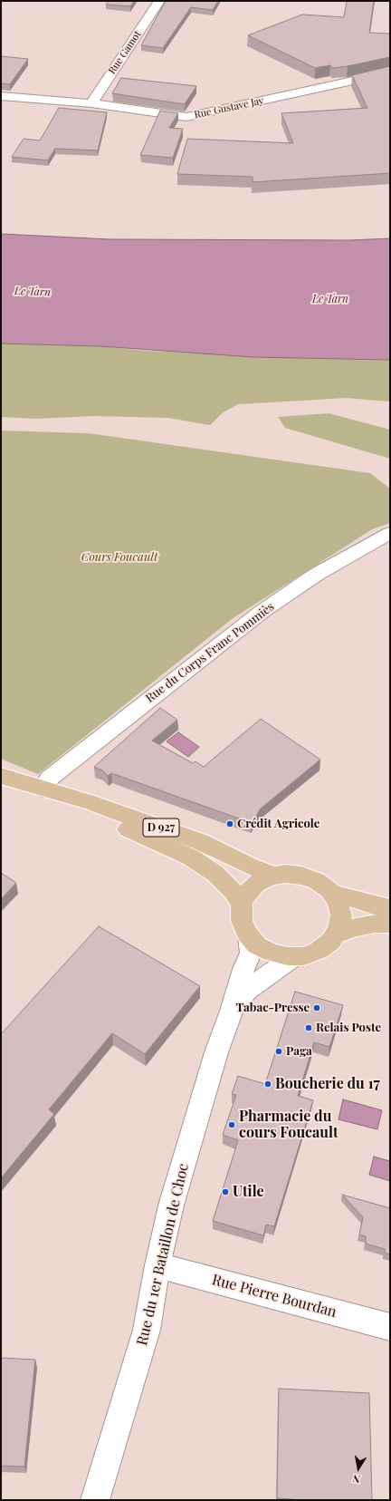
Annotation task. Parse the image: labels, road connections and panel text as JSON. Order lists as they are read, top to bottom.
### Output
{
  "streets": {
    "main road": ["D 927"],
    "street": [
      "Rue Gamot",
      "Rue Gustave Jay",
      "Rue du Corps Franc Pommiès",
      "Rue du 1er Bataillon de Choc",
      "Rue Pierre Bourdan"
    ]
  },
  "crossings": [
    ["Rue Gamot", "Rue Gustave Jay"],
    ["Rue du Corps Franc Pommiès", "D 927"],
    ["D 927", "Rue du 1er Bataillon de Choc"],
    ["Rue du 1er Bataillon de Choc", "Rue Pierre Bourdan"]
  ],
  "water": ["Le Tarn"],
  "parks": ["Cours Foucault"],
  "places": [
    "Crédit Agricole",
    "Tabac-Presse",
    "Relais Poste",
    "Paga",
    "Boucherie du 17",
    "Pharmacie du cours Foucault",
    "Utile"
  ],
  "north": "bottom"
}
